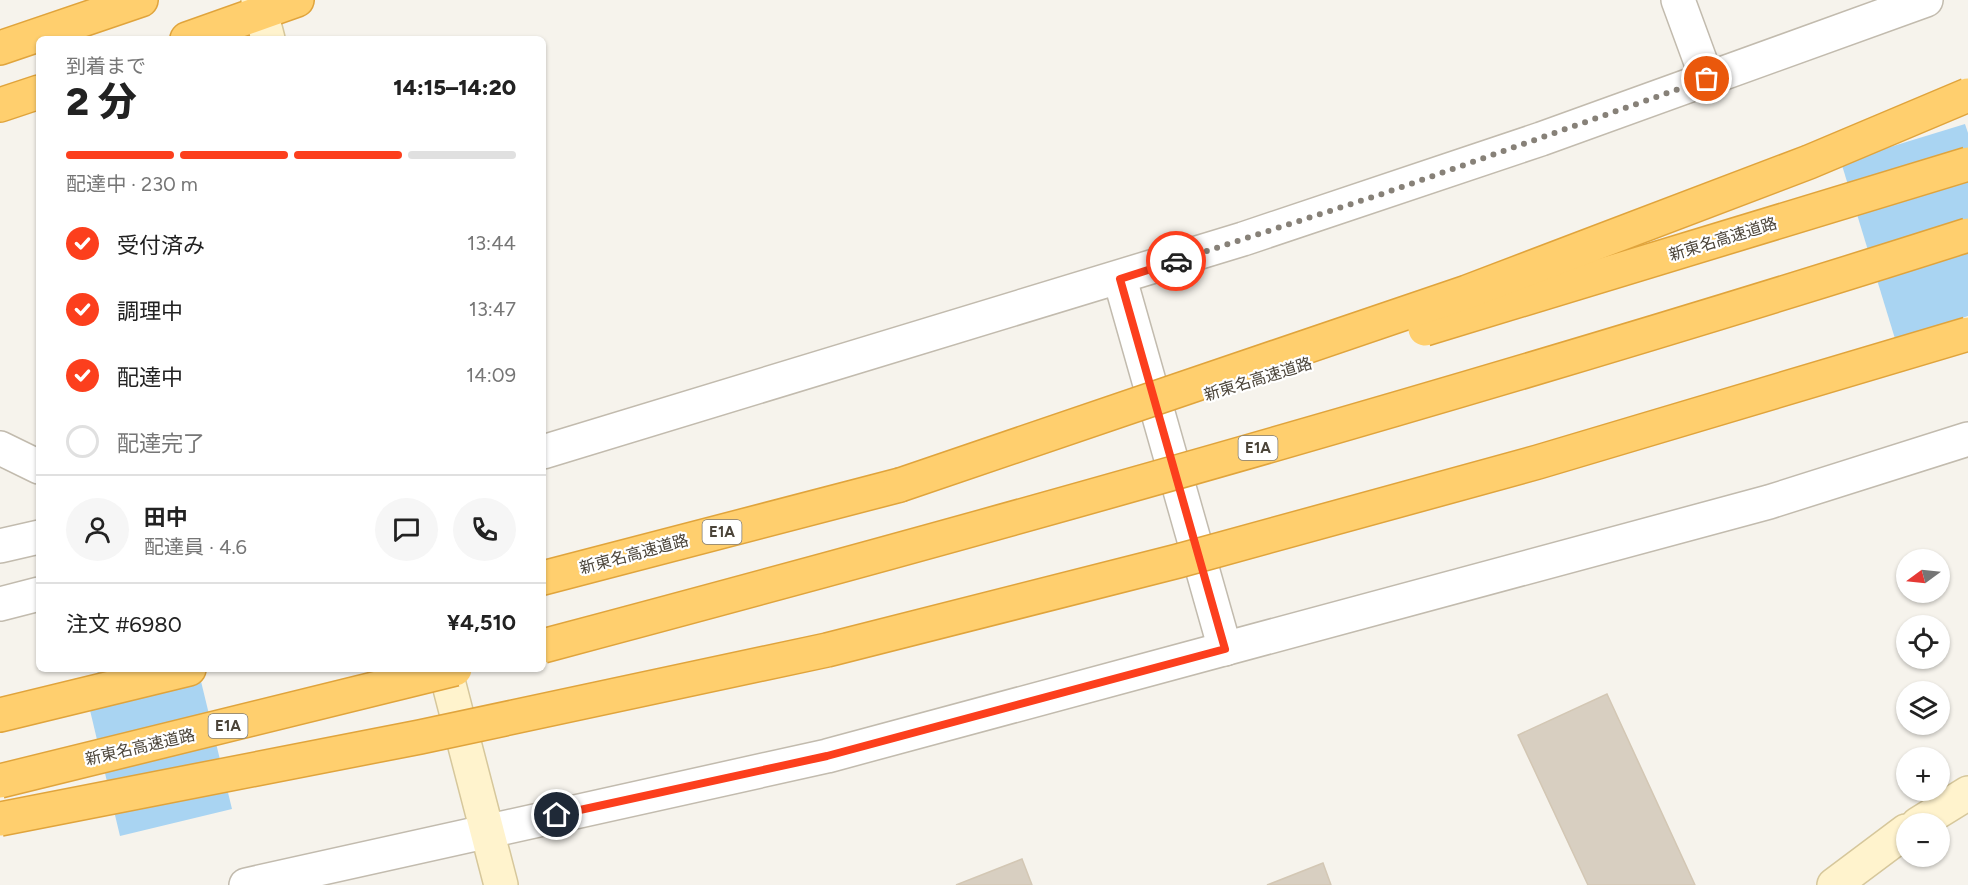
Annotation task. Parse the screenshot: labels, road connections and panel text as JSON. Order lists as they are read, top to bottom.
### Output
{
  "streets": {
    "highway": ["新東名高速道路", "E1A"]
  },
  "north": "left",
  "page": {
    "heading": ["2 分", "到着まで", "14:15–14:20"],
    "panel": [
      "田中",
      "配達員 · 4.6",
      "注文 #6980",
      "¥4,510"
    ],
    "bar": "配達中 · 230 m",
    "list": [
      ["受付済み", "13:44"],
      ["調理中", "13:47"],
      ["配達中", "14:09"],
      "配達完了"
    ],
    "map_buttons": ["+", "−"]
  }
}
